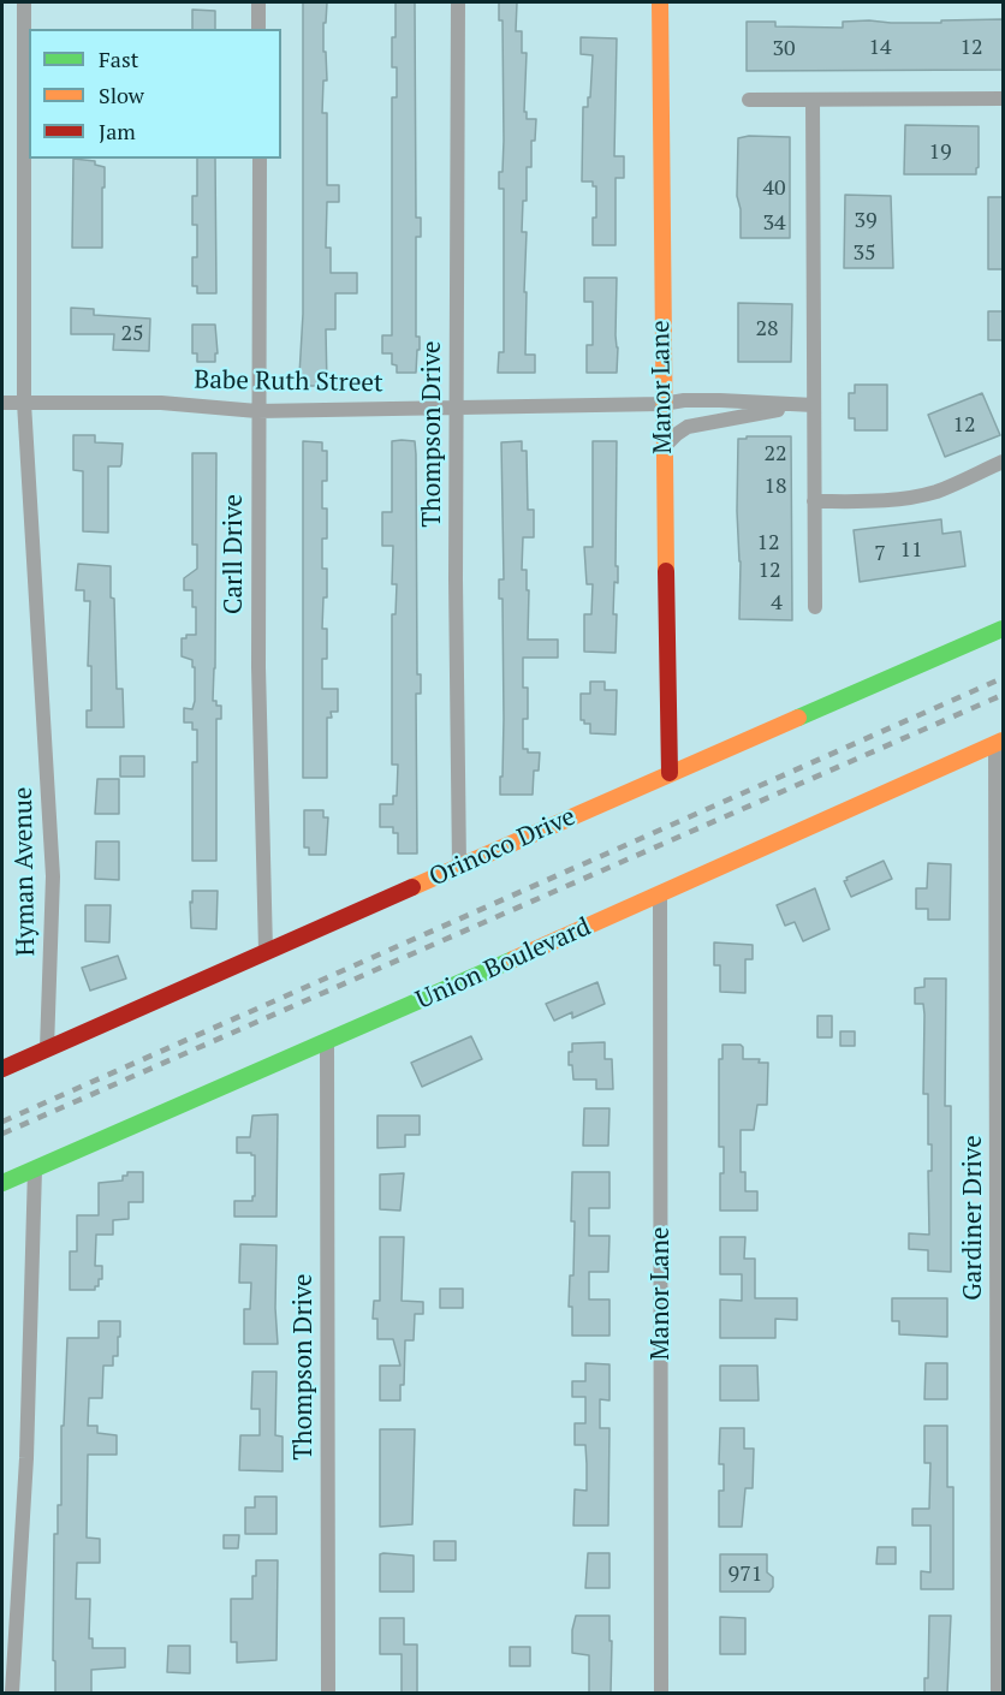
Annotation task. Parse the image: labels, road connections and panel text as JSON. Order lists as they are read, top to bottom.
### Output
{
  "streets": {
    "street": [
      "Babe Ruth Street",
      "Manor Lane",
      "Thompson Drive",
      "Carll Drive",
      "Orinoco Drive",
      "Hyman Avenue",
      "Union Boulevard",
      "Gardiner Drive"
    ]
  },
  "crossings": [
    ["Babe Ruth Street", "Manor Lane"],
    ["Babe Ruth Street", "Thompson Drive"],
    ["Babe Ruth Street", "Carll Drive"],
    ["Babe Ruth Street", "Hyman Avenue"],
    ["Manor Lane", "Orinoco Drive"],
    ["Manor Lane", "Union Boulevard"],
    ["Thompson Drive", "Orinoco Drive"],
    ["Thompson Drive", "Union Boulevard"],
    ["Carll Drive", "Orinoco Drive"],
    ["Orinoco Drive", "Hyman Avenue"],
    ["Union Boulevard", "Gardiner Drive"]
  ],
  "house_numbers": [
    "14",
    "12",
    "30",
    "19",
    "40",
    "39",
    "34",
    "35",
    "28",
    "25",
    "12",
    "22",
    "18",
    "12",
    "11",
    "7",
    "12",
    "4",
    "971"
  ],
  "legend": ["Fast", "Slow", "Jam"]
}
